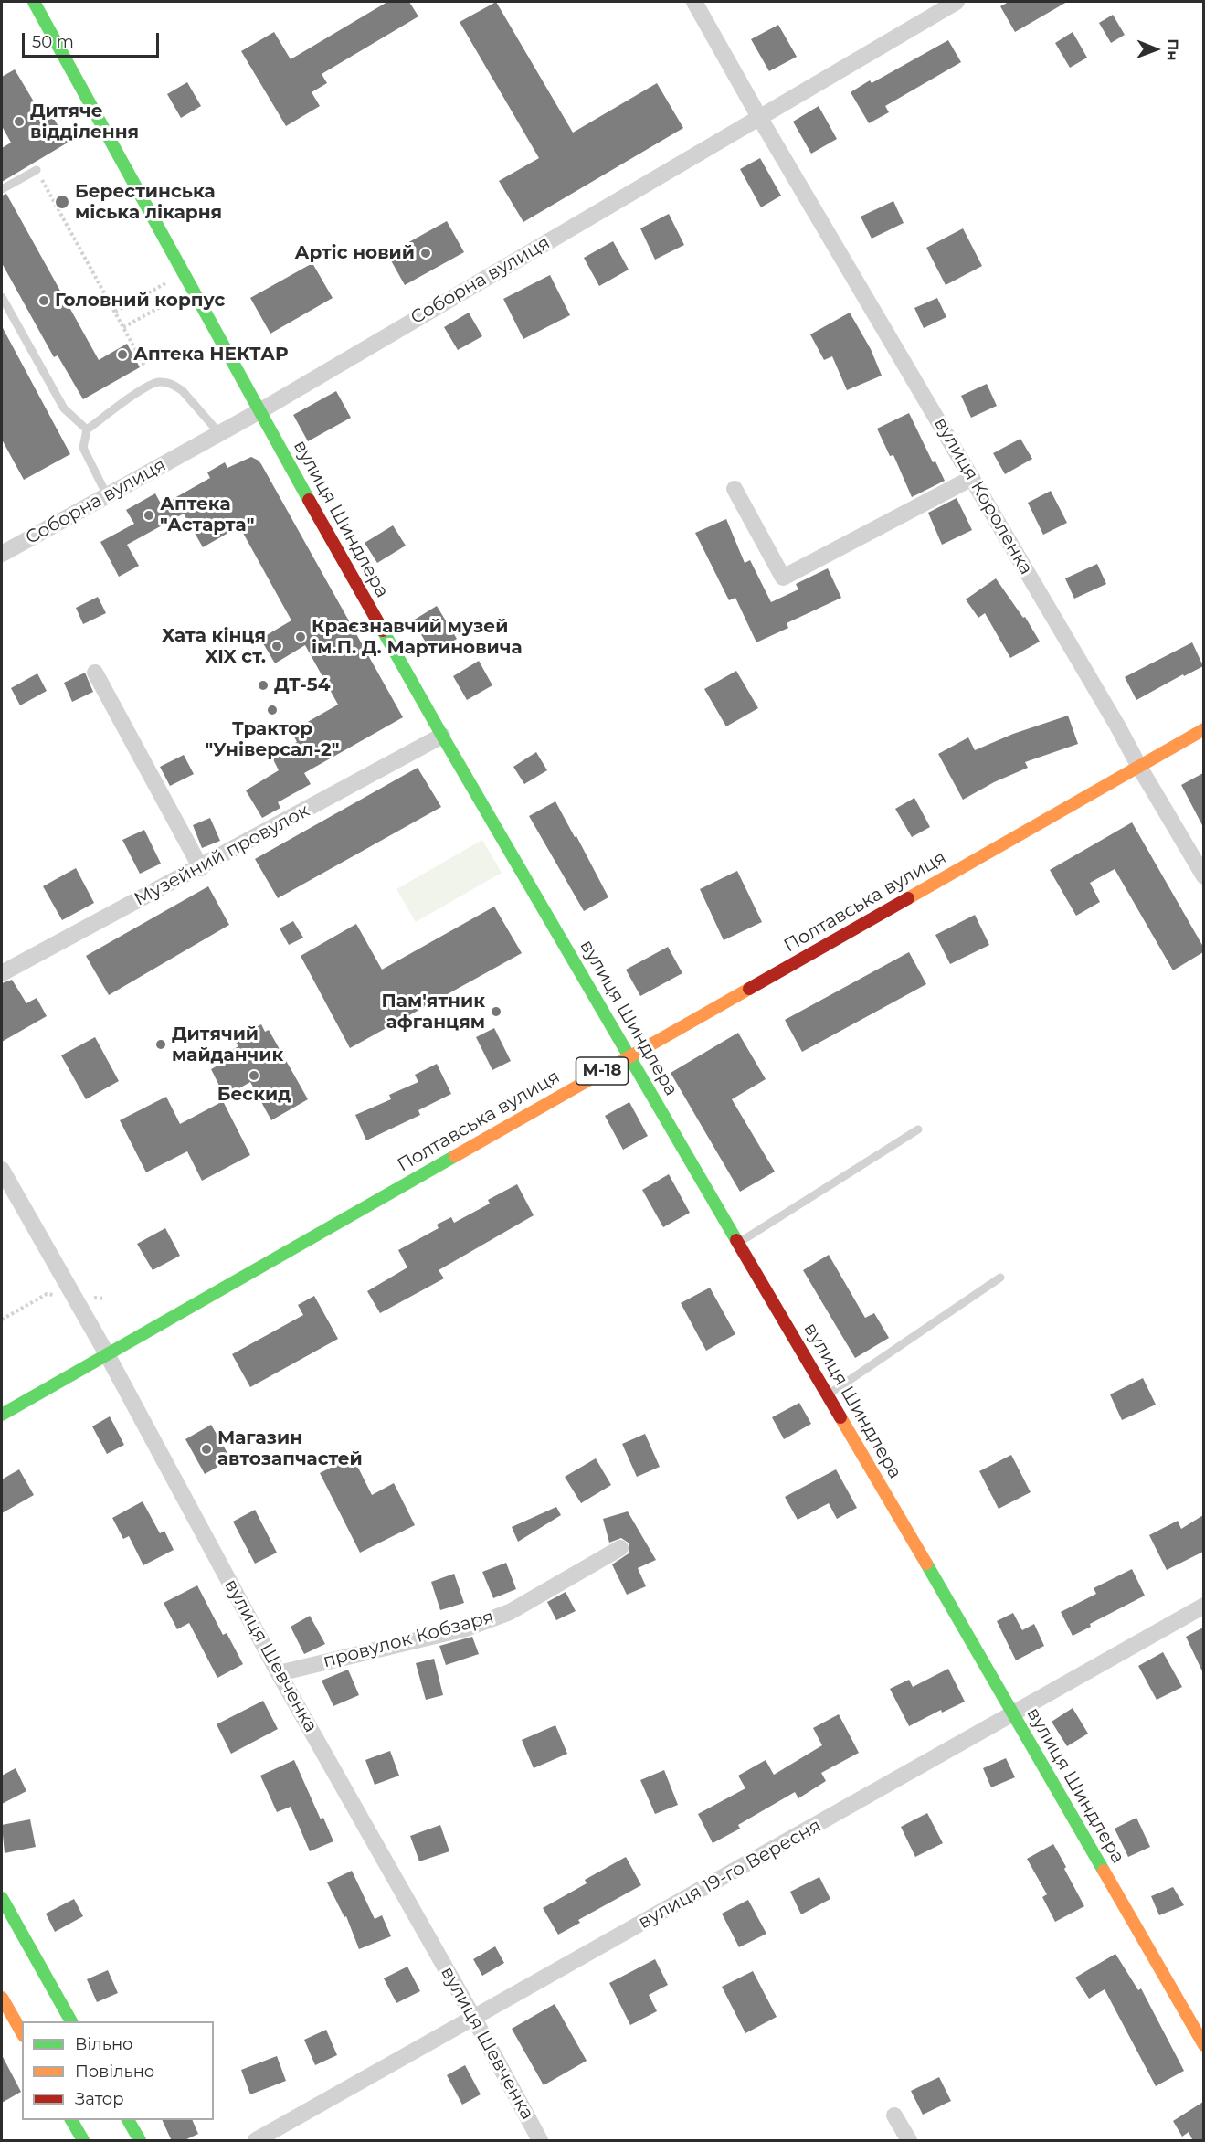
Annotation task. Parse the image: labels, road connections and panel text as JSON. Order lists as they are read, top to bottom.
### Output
{
  "streets": {
    "main road": ["вулиця Шиндлера", "Полтавська вулиця", "М-18"],
    "street": [
      "Соборна вулиця",
      "вулиця Короленка",
      "Музейний провулок",
      "провулок Кобзаря",
      "вулиця Шевченка",
      "вулиця 19-го Вересня"
    ]
  },
  "crossings": [
    ["Соборна вулиця", "вулиця Короленка"],
    ["Соборна вулиця", "вулиця Шиндлера"],
    ["вулиця Короленка", "Полтавська вулиця"],
    ["вулиця Шиндлера", "Музейний провулок"],
    ["вулиця Шиндлера", "Полтавська вулиця"],
    ["вулиця Шиндлера", "вулиця 19-го Вересня"],
    ["Полтавська вулиця", "вулиця Шевченка"],
    ["провулок Кобзаря", "вулиця Шевченка"],
    ["вулиця Шевченка", "вулиця 19-го Вересня"]
  ],
  "places": [
    "Дитяче відділення",
    "Берестинська міська лікарня",
    "Артіс новий",
    "Головний корпус",
    "Аптека НЕКТАР",
    "Аптека \"Астарта\"",
    "Краєзнавчий музей ім.П. Д. Мартиновича",
    "Хата кінця XIX ст.",
    "ДТ-54",
    "Трактор \"Універсал-2\"",
    "Пам'ятник афганцям",
    "Дитячий майданчик",
    "Бескид",
    "Магазин автозапчастей"
  ],
  "legend": ["Вільно", "Повільно", "Затор"],
  "scale_bar": "50 m",
  "north": "right"
}
